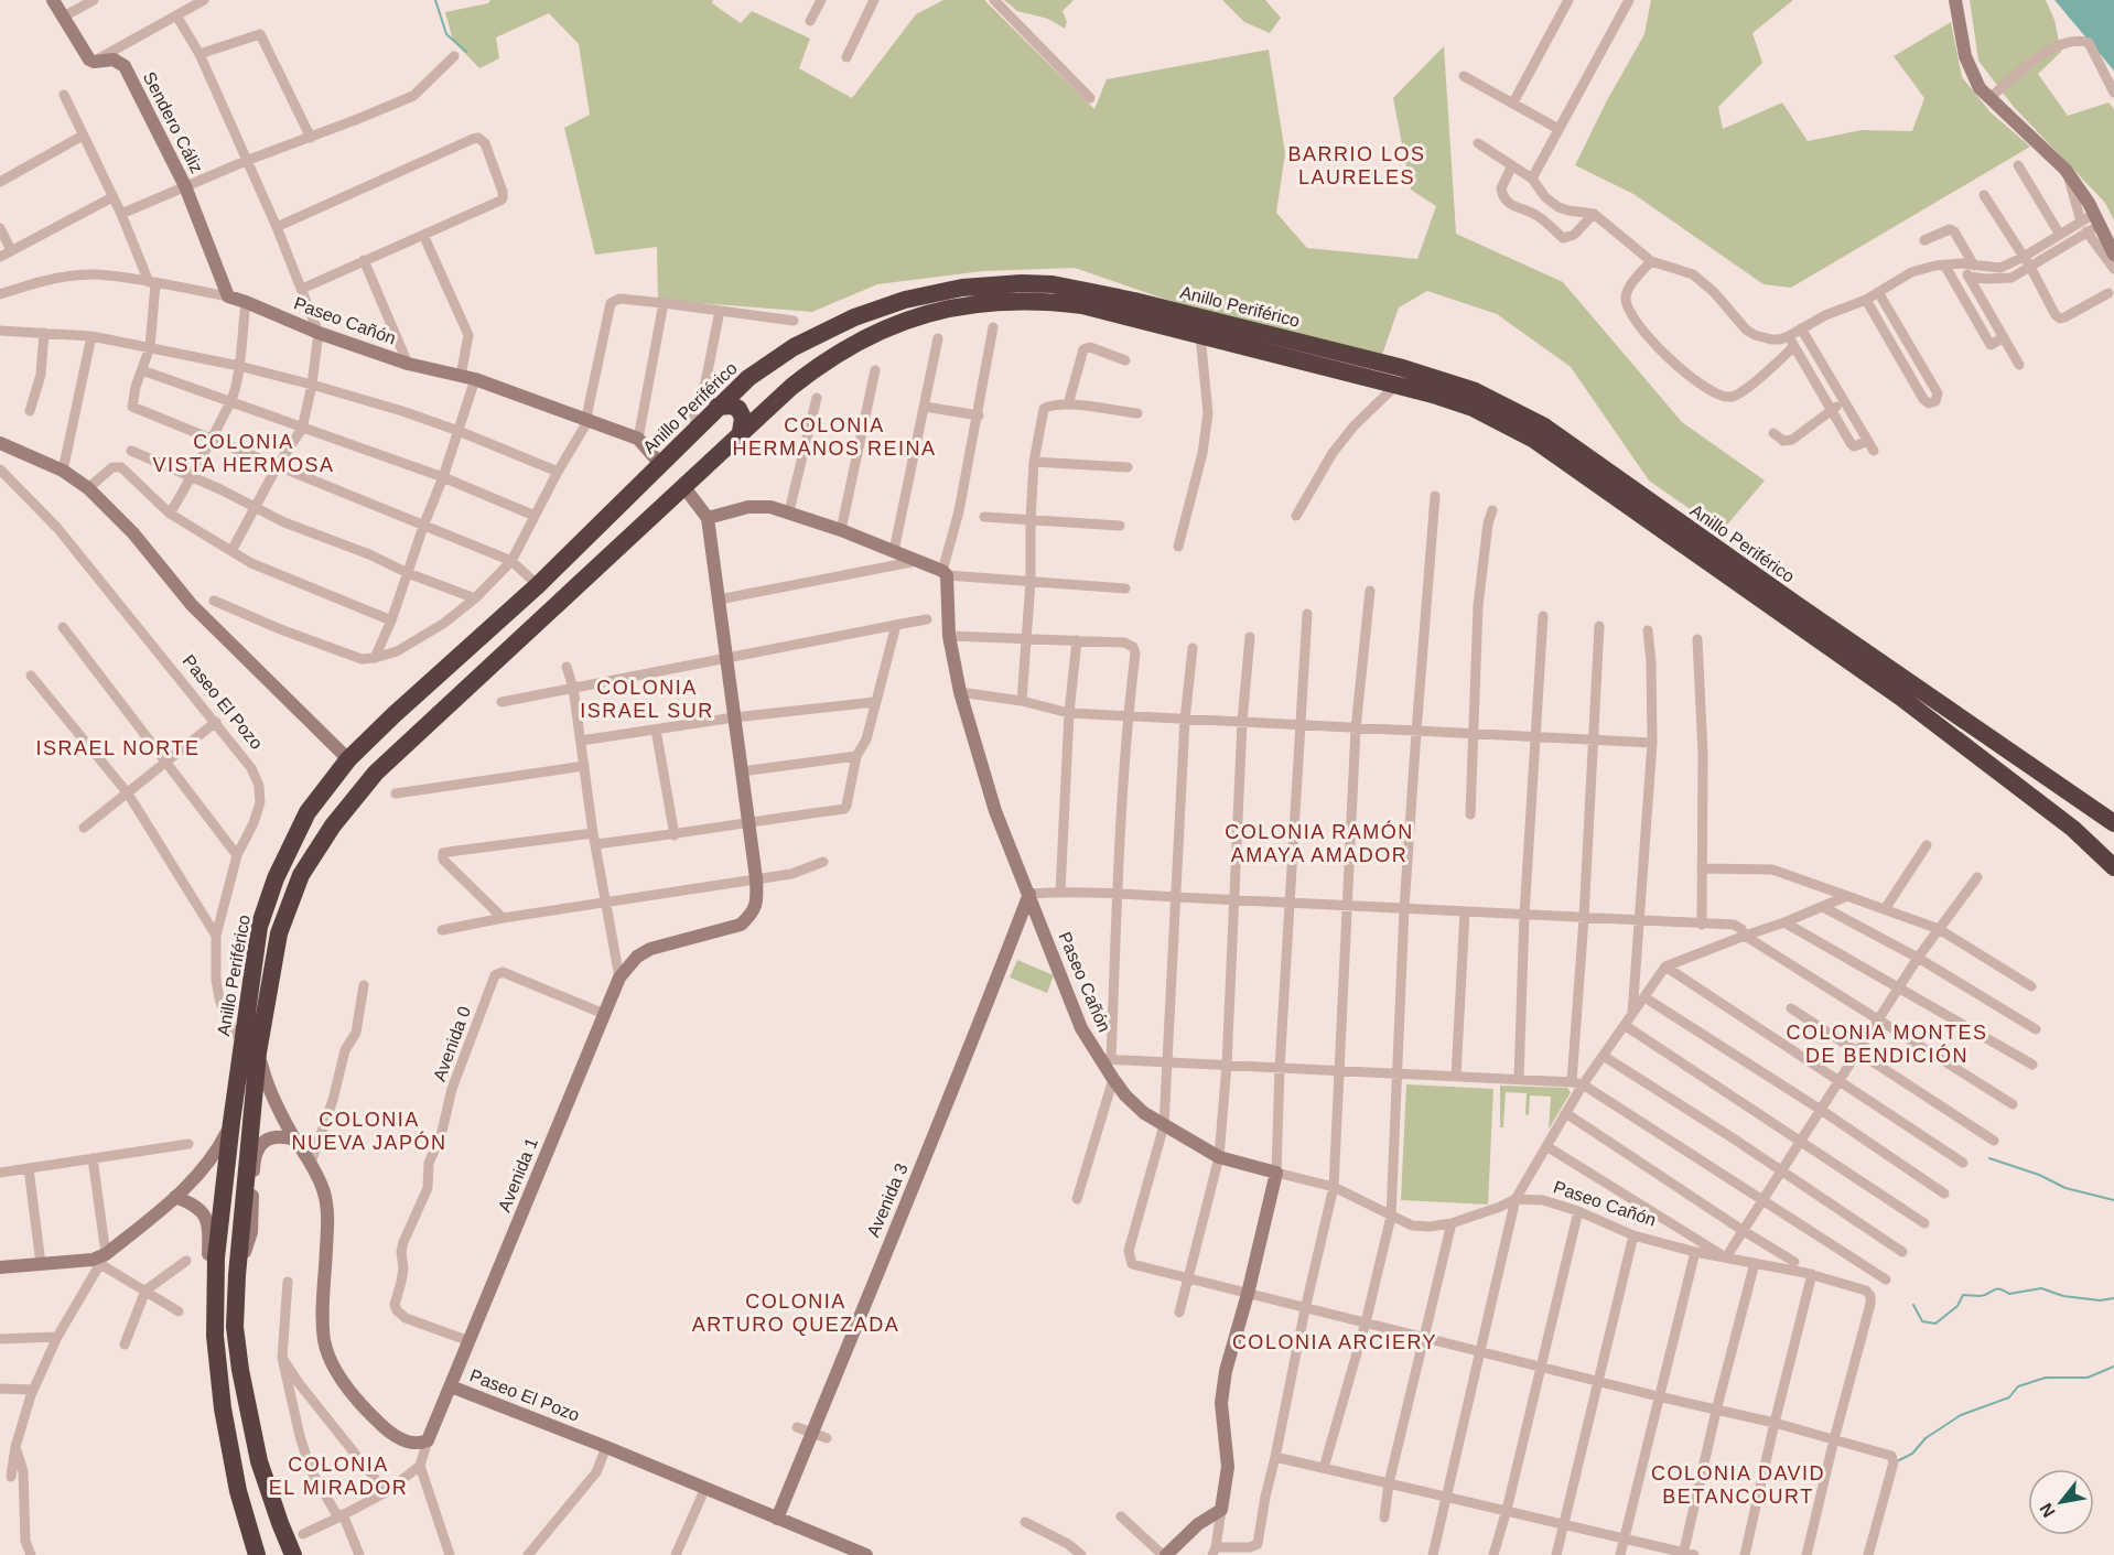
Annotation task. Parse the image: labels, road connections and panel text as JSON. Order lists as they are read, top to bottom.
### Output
{
  "streets": {
    "highway": ["Anillo Periférico"],
    "street": [
      "Sendero Cáliz",
      "Paseo Cañón",
      "Paseo El Pozo",
      "Avenida 0",
      "Avenida 1",
      "Avenida 3"
    ]
  },
  "crossings": [
    ["Sendero Cáliz", "Paseo Cañón"],
    ["Anillo Periférico", "Paseo Cañón"],
    ["Anillo Periférico", "Paseo El Pozo"],
    ["Paseo Cañón", "Avenida 3"],
    ["Paseo El Pozo", "Avenida 1"],
    ["Paseo El Pozo", "Avenida 3"],
    ["Avenida 0", "Avenida 1"]
  ],
  "districts": [
    "BARRIO LOS LAURELES",
    "COLONIA HERMANOS REINA",
    "COLONIA VISTA HERMOSA",
    "COLONIA ISRAEL SUR",
    "ISRAEL NORTE",
    "COLONIA RAMÓN AMAYA AMADOR",
    "COLONIA MONTES DE BENDICIÓN",
    "COLONIA NUEVA JAPÓN",
    "COLONIA ARTURO QUEZADA",
    "COLONIA ARCIERY",
    "COLONIA EL MIRADOR",
    "COLONIA DAVID BETANCOURT"
  ],
  "north": "bottom left"
}
